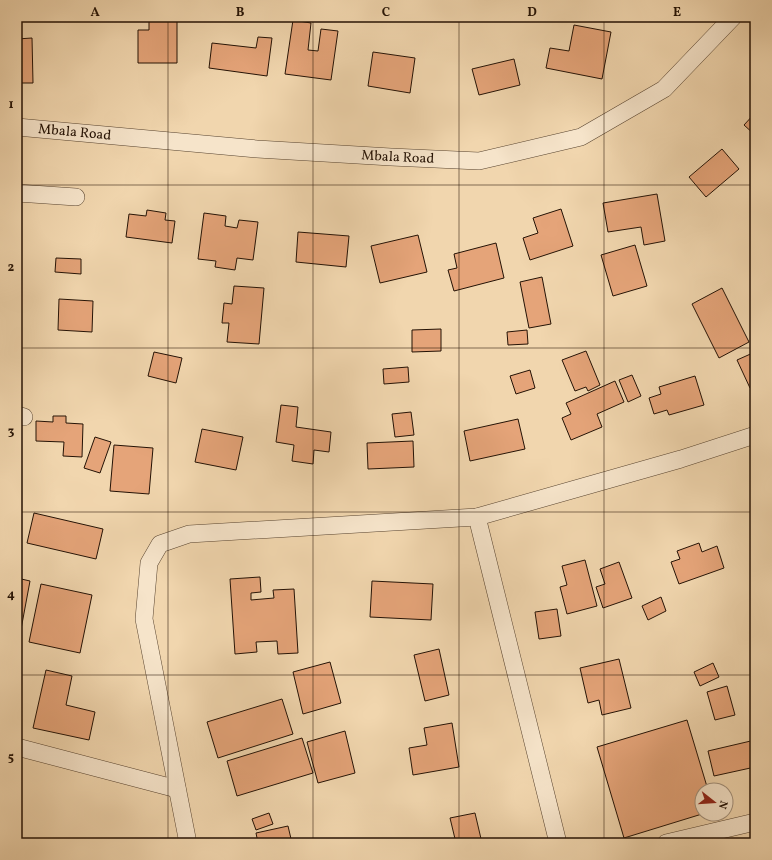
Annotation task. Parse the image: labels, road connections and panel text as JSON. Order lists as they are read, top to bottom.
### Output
{
  "streets": {
    "street": ["Mbala Road"]
  },
  "north": "right",
  "grid": {
    "columns": [
      "A",
      "B",
      "C",
      "D",
      "E"
    ],
    "rows": [
      "1",
      "2",
      "3",
      "4",
      "5"
    ]
  }
}
